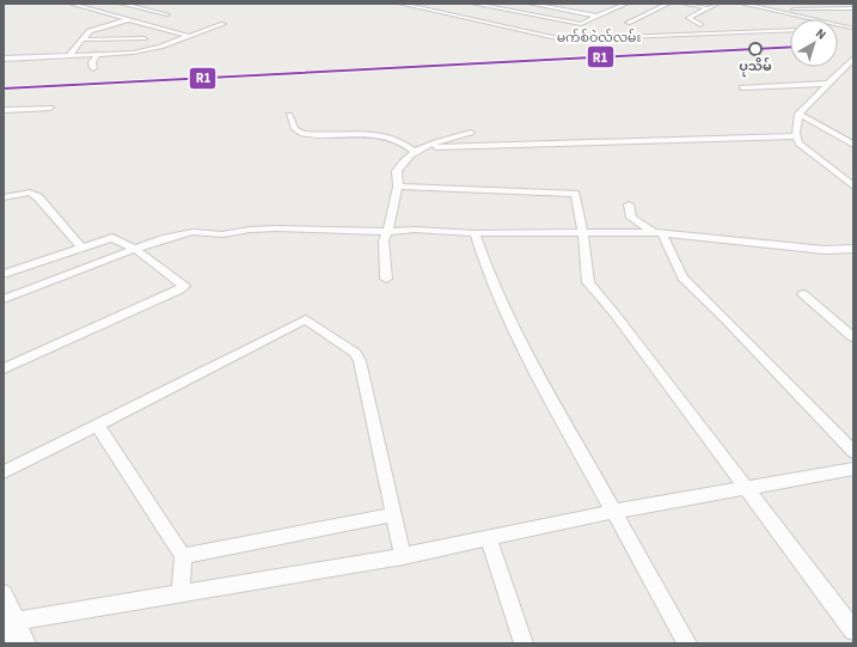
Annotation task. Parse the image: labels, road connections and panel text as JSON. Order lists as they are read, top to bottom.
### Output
{
  "streets": {
    "street": ["မက်စ်ဝဲလ်လမ်း"]
  },
  "places": ["ပုသိမ်"],
  "lines": ["transit line R1"],
  "north": "top right"
}
